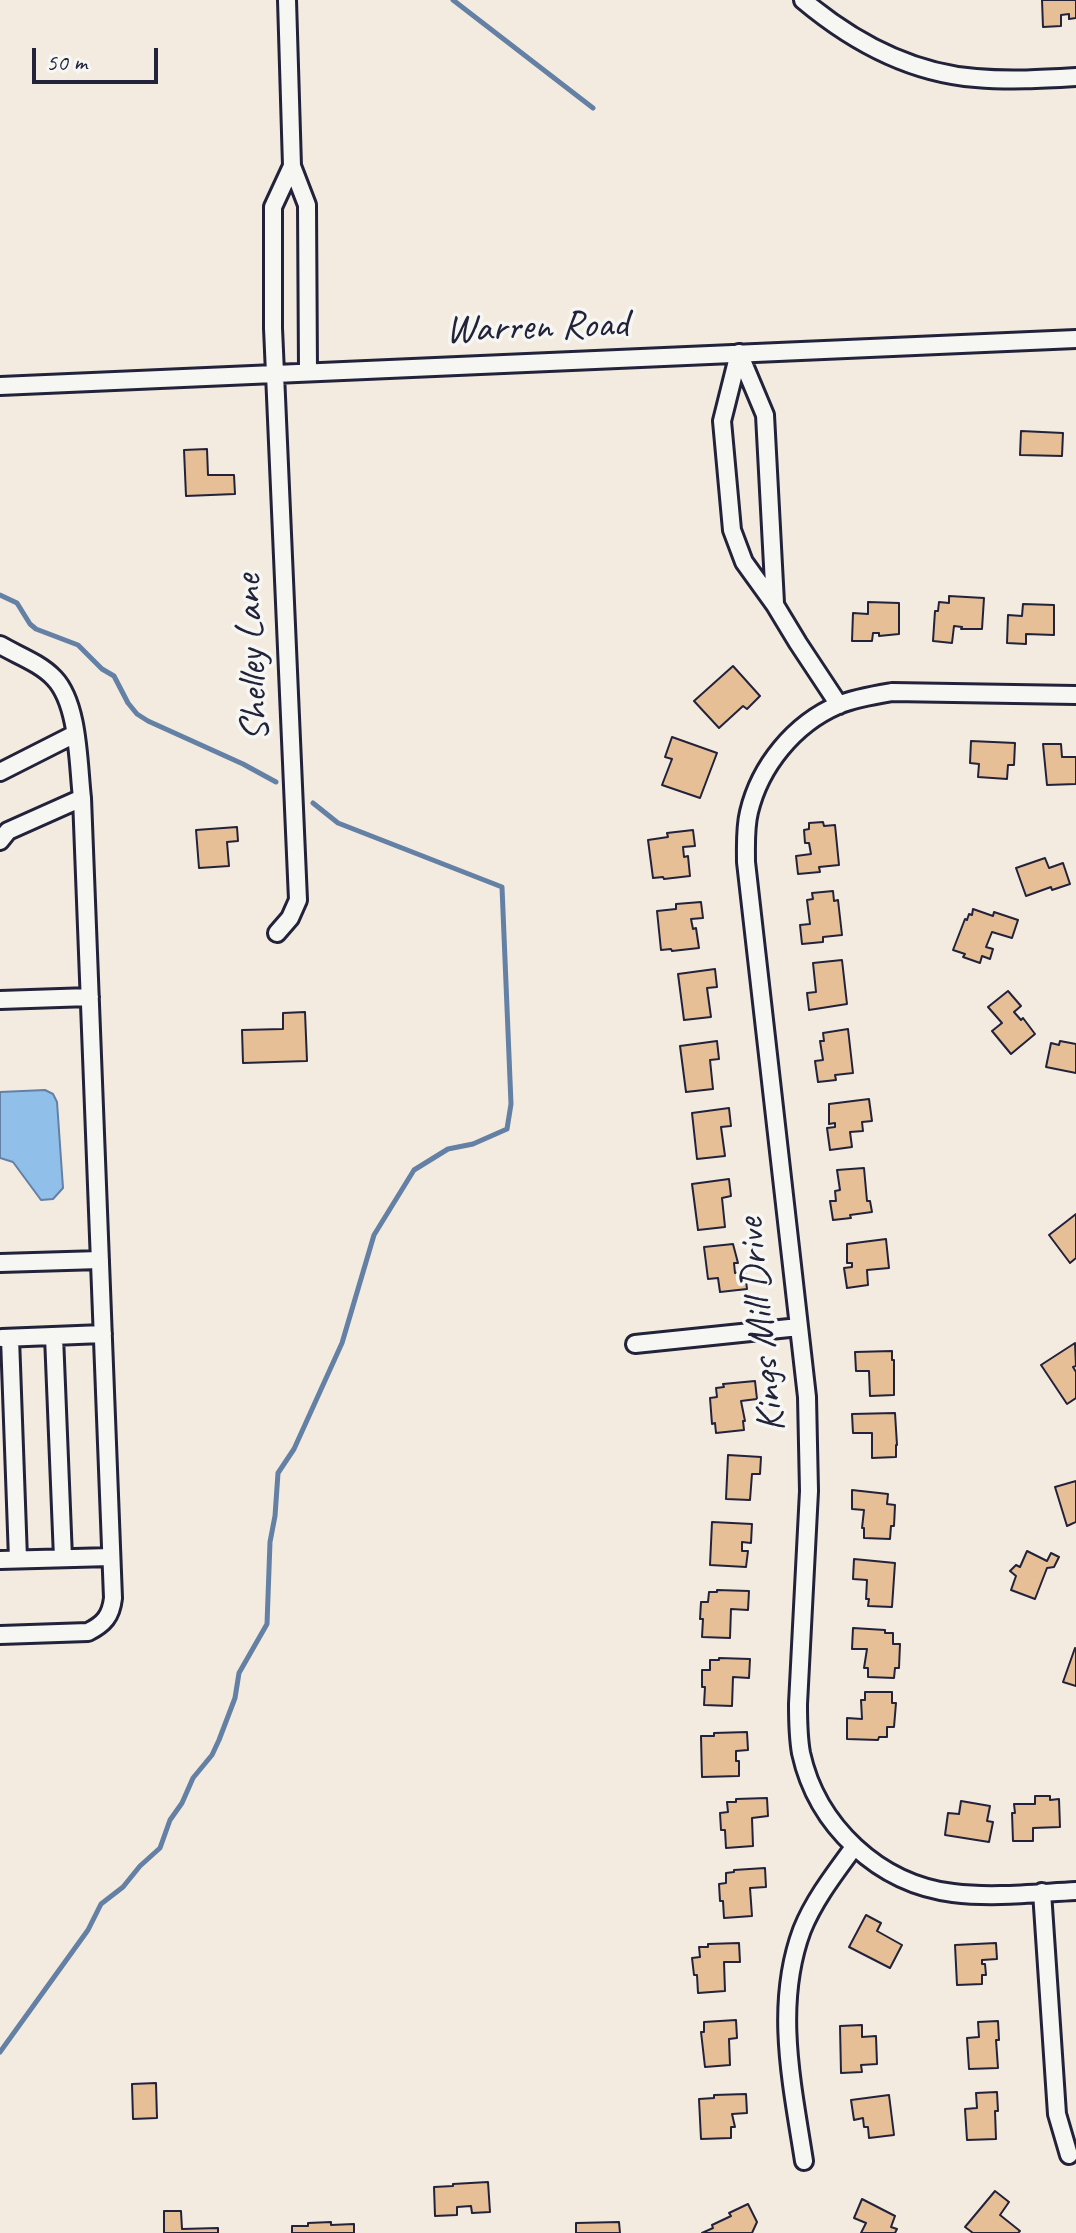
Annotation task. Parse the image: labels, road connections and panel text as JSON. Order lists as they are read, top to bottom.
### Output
{
  "streets": {
    "street": ["Warren Road", "Shelley Lane", "Kings Mill Drive"]
  },
  "crossings": [
    ["Warren Road", "Shelley Lane"]
  ],
  "scale_bar": "50 m"
}
